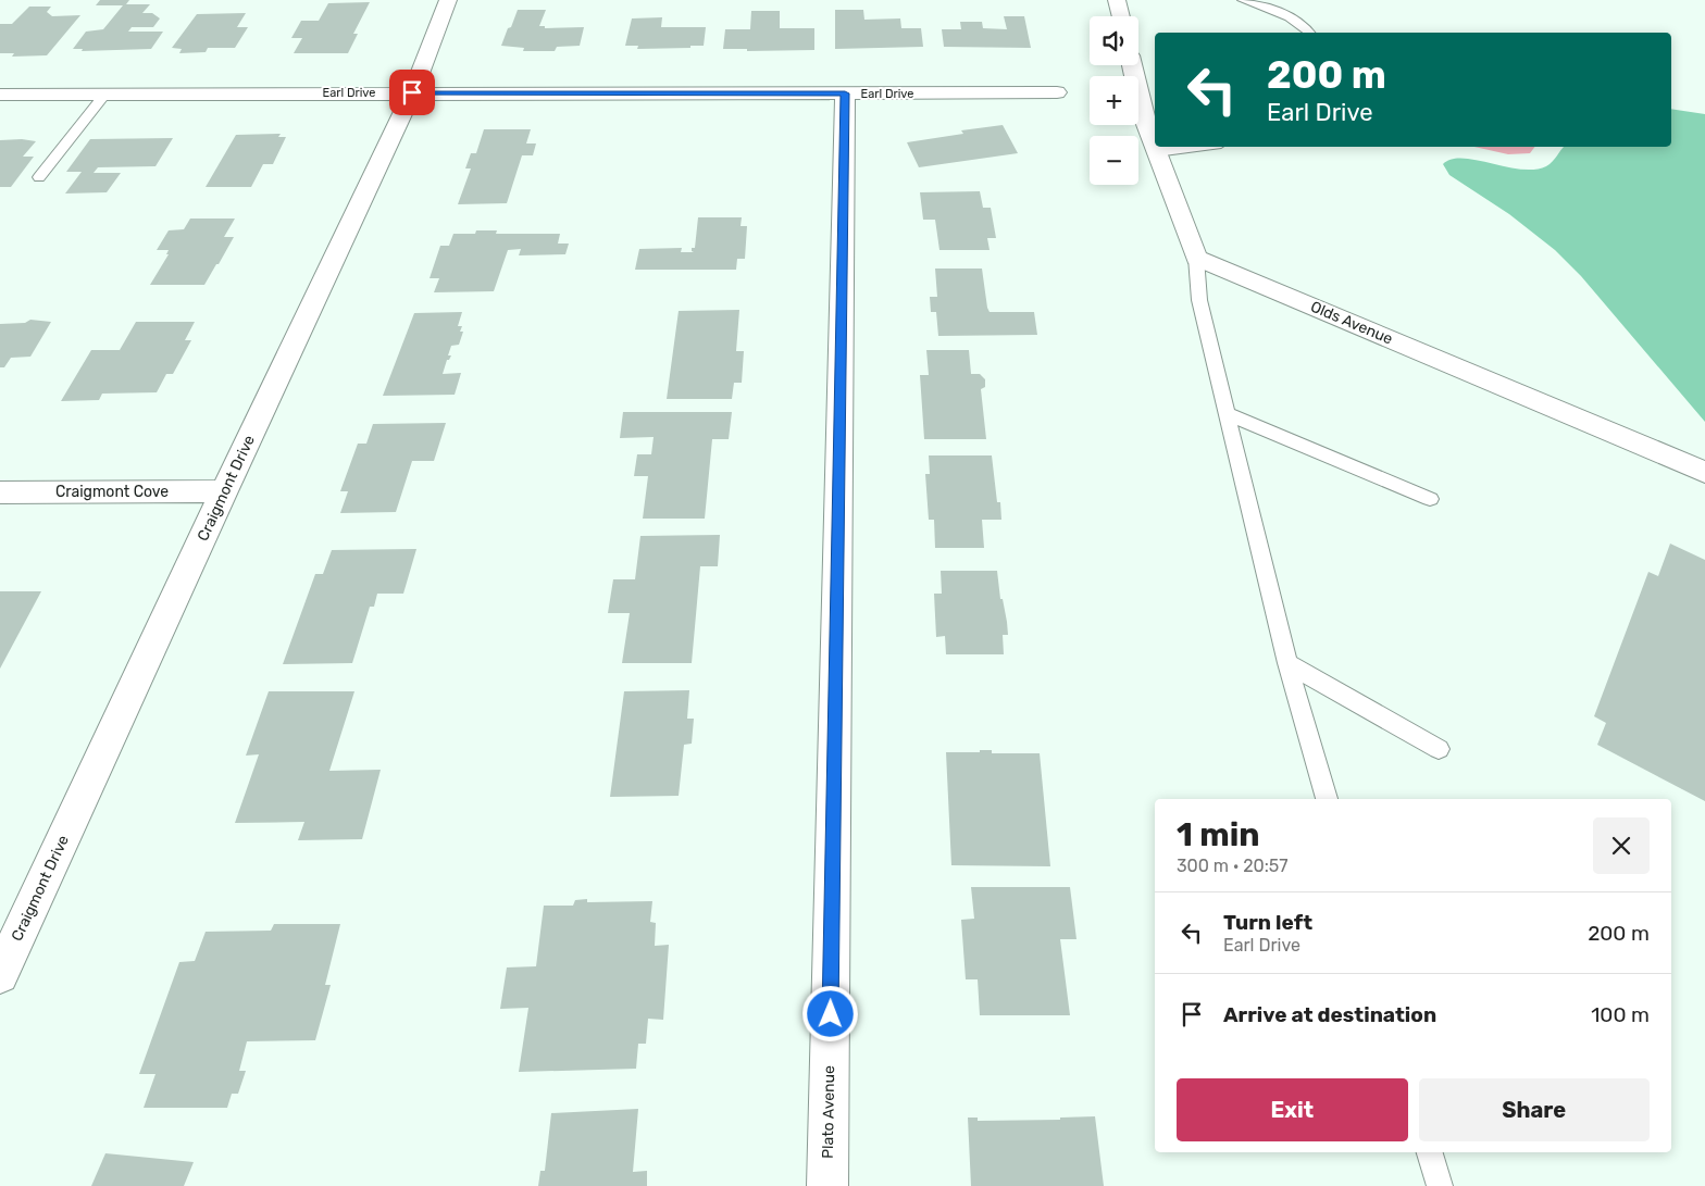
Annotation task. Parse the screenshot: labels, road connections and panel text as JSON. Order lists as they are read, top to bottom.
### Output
{
  "streets": {
    "street": [
      "Earl Drive",
      "Olds Avenue",
      "Craigmont Drive",
      "Craigmont Cove",
      "Plato Avenue"
    ]
  },
  "crossings": [
    ["Earl Drive", "Craigmont Drive"],
    ["Earl Drive", "Plato Avenue"],
    ["Craigmont Drive", "Craigmont Cove"]
  ],
  "page": {
    "map_buttons": ["+", "−"],
    "turn": ["200 m", "Earl Drive"],
    "heading": ["1 min", "300 m · 20:57"],
    "list": [
      {
        "name": "Turn left",
        "note": "Earl Drive",
        "value": "200 m"
      },
      {
        "name": "Arrive at destination",
        "value": "100 m"
      }
    ],
    "buttons": ["Exit", "Share"]
  }
}
